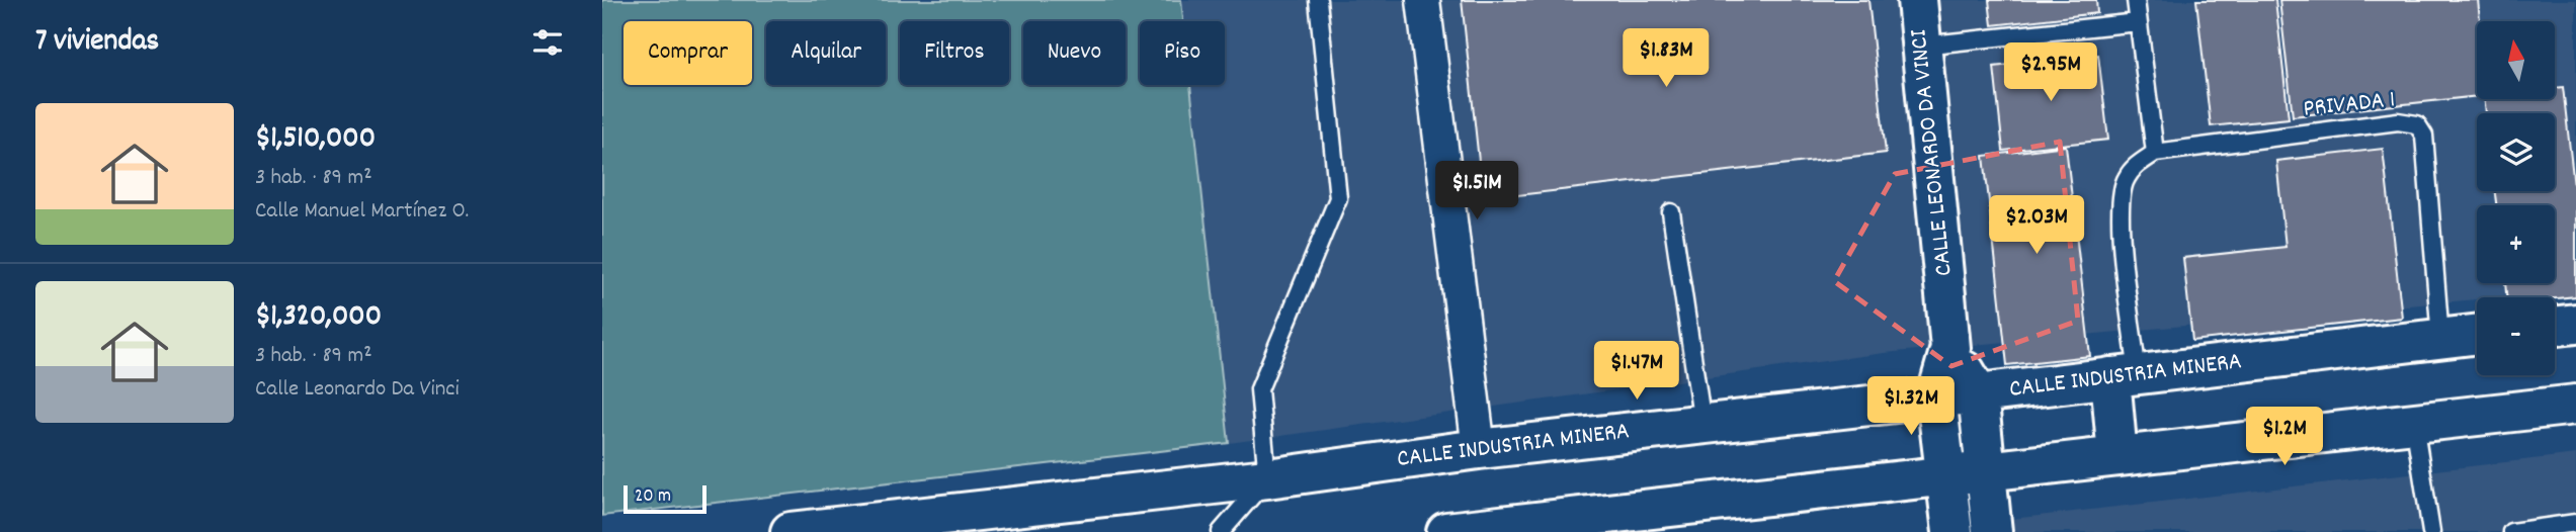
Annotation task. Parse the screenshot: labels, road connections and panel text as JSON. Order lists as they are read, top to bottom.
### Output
{
  "streets": {
    "main road": ["CALLE LEONARDO DA VINCI", "CALLE INDUSTRIA MINERA"],
    "lane": ["PRIVADA 1"]
  },
  "crossings": [
    ["PRIVADA 1", "CALLE INDUSTRIA MINERA"],
    ["CALLE LEONARDO DA VINCI", "CALLE INDUSTRIA MINERA"]
  ],
  "scale_bar": "20 m",
  "north": "top",
  "page": {
    "heading": "7 viviendas",
    "map_buttons": ["+", "−"],
    "chip": [
      "Comprar",
      "Alquilar",
      "Filtros",
      "Nuevo",
      "Piso"
    ],
    "price": [
      "$1.83M",
      "$2.95M",
      "$1.51M",
      "$2.03M",
      "$1.47M",
      "$1.32M",
      "$1.2M"
    ],
    "list": [
      {
        "name": "$1,510,000",
        "note": "3 hab. · 89 m² · Calle Manuel Martínez O."
      },
      {
        "name": "$1,320,000",
        "note": "3 hab. · 89 m² · Calle Leonardo Da Vinci"
      }
    ],
    "scale": "20 m"
  }
}
